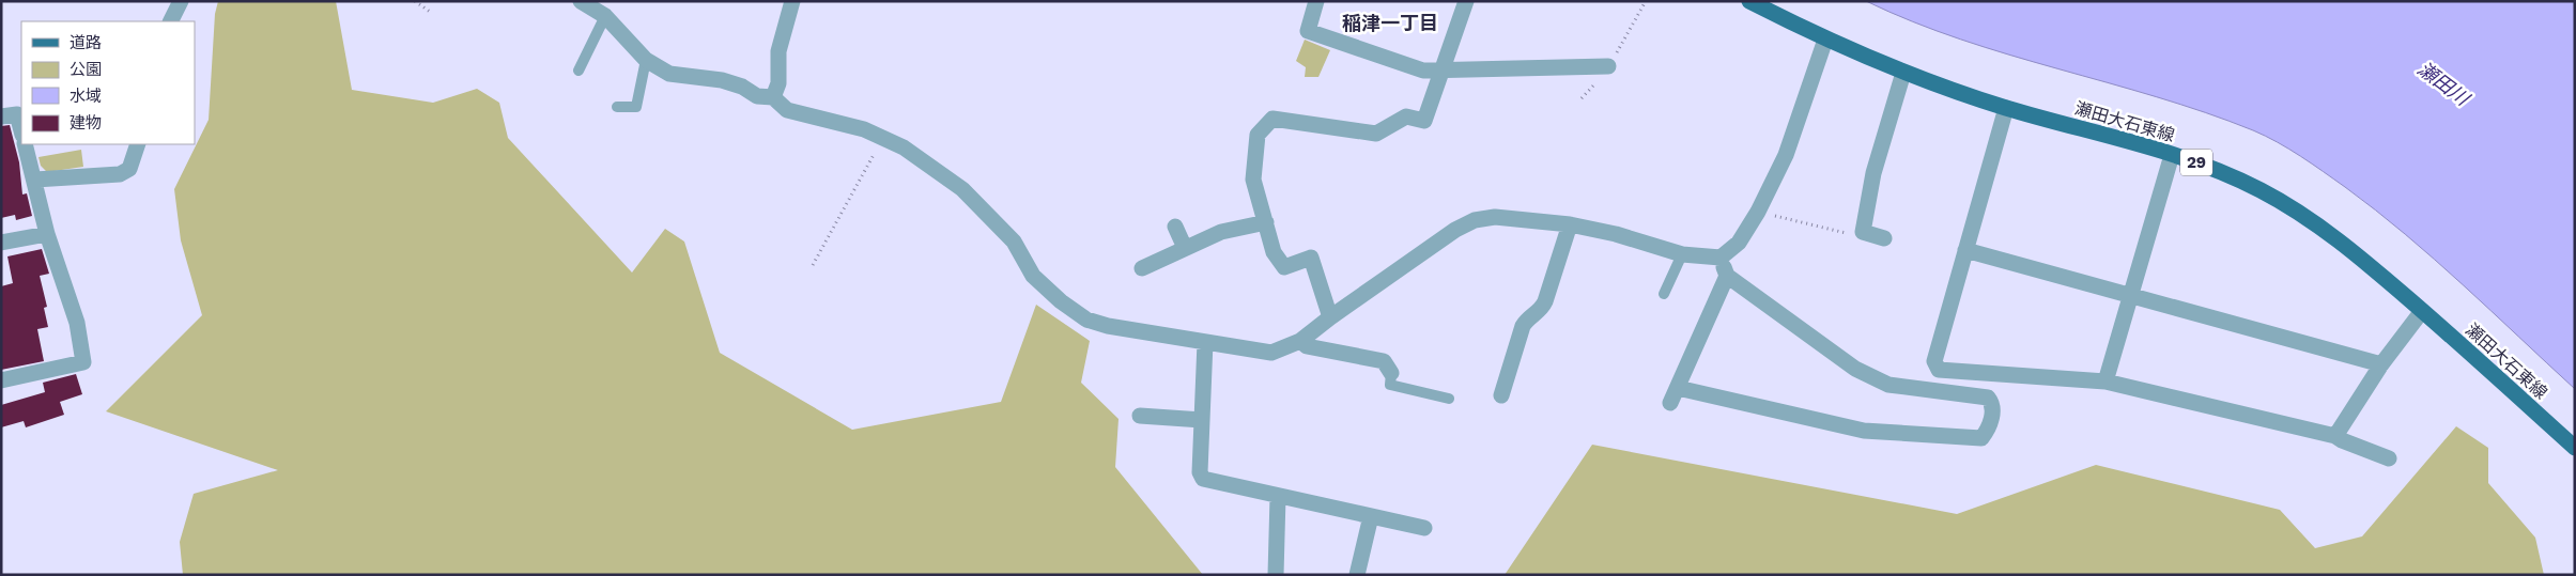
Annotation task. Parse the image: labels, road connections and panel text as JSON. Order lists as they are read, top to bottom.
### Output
{
  "streets": {
    "main road": ["瀬田大石東線", "29"]
  },
  "districts": ["稲津一丁目"],
  "water": ["瀬田川"],
  "legend": [
    "道路",
    "公園",
    "水域",
    "建物"
  ]
}
